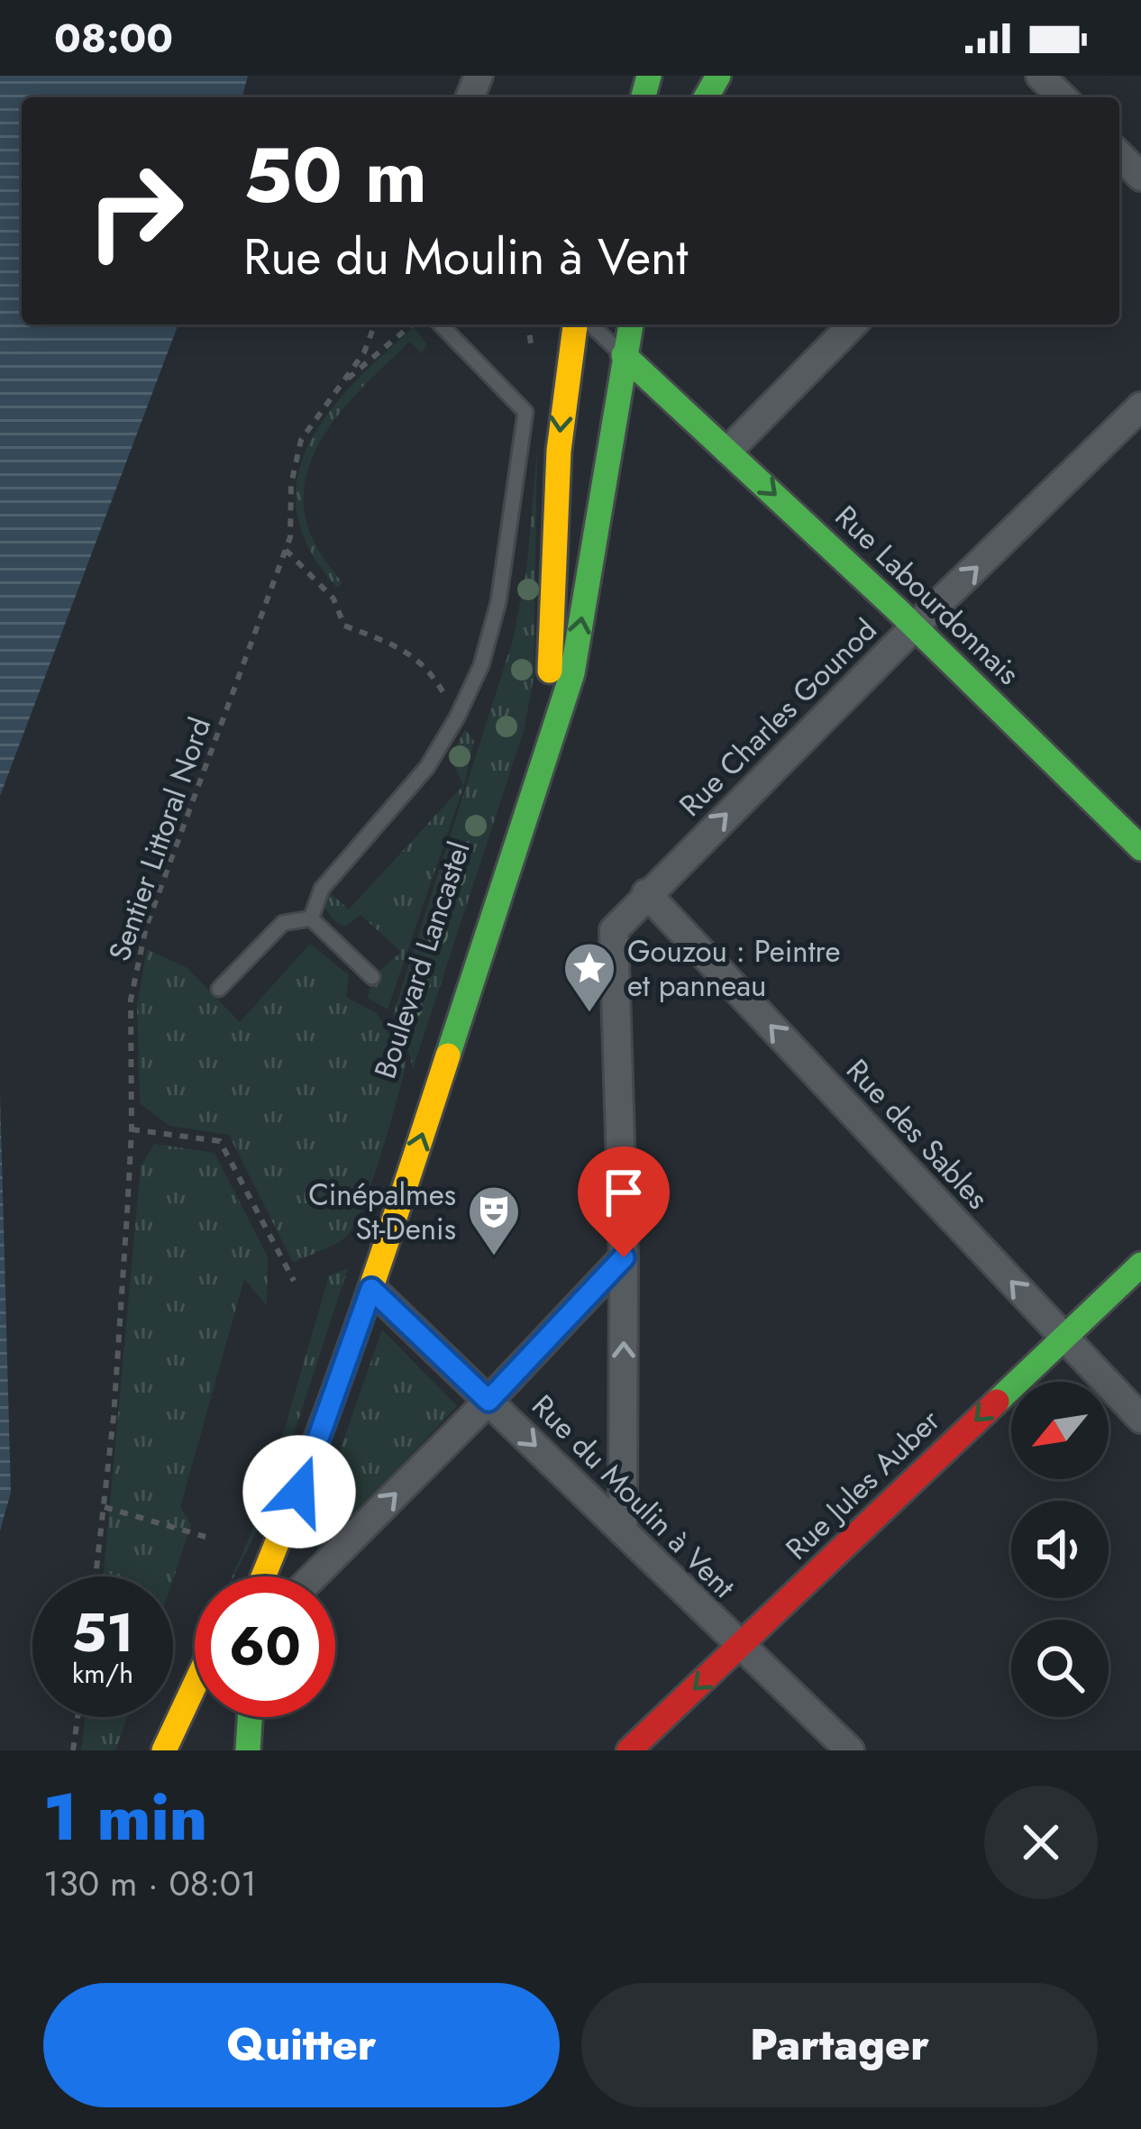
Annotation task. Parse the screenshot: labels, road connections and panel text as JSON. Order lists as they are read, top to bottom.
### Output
{
  "streets": {
    "main road": ["Rue Labourdonnais", "Boulevard Lancastel", "Rue Jules Auber"],
    "street": ["Rue Charles Gounod", "Rue des Sables", "Rue du Moulin à Vent"],
    "path": ["Sentier Littoral Nord"]
  },
  "crossings": [
    ["Rue Labourdonnais", "Rue Charles Gounod"],
    ["Rue Labourdonnais", "Boulevard Lancastel"],
    ["Rue Charles Gounod", "Rue des Sables"],
    ["Rue Charles Gounod", "Rue du Moulin à Vent"],
    ["Boulevard Lancastel", "Rue du Moulin à Vent"],
    ["Rue des Sables", "Rue Jules Auber"],
    ["Rue Jules Auber", "Rue du Moulin à Vent"]
  ],
  "one_way": ["Rue Labourdonnais", "Rue des Sables", "Rue Jules Auber"],
  "places": {
    "place": ["Gouzou : Peintre et panneau"],
    "theatre": ["Cinépalmes St-Denis"]
  },
  "north": "bottom left",
  "page": {
    "status": "08:00",
    "turn": ["50 m", "Rue du Moulin à Vent"],
    "speed": "51 km/h",
    "limit": "60",
    "heading": ["1 min", "130 m · 08:01"],
    "buttons": ["Quitter", "Partager"]
  }
}
